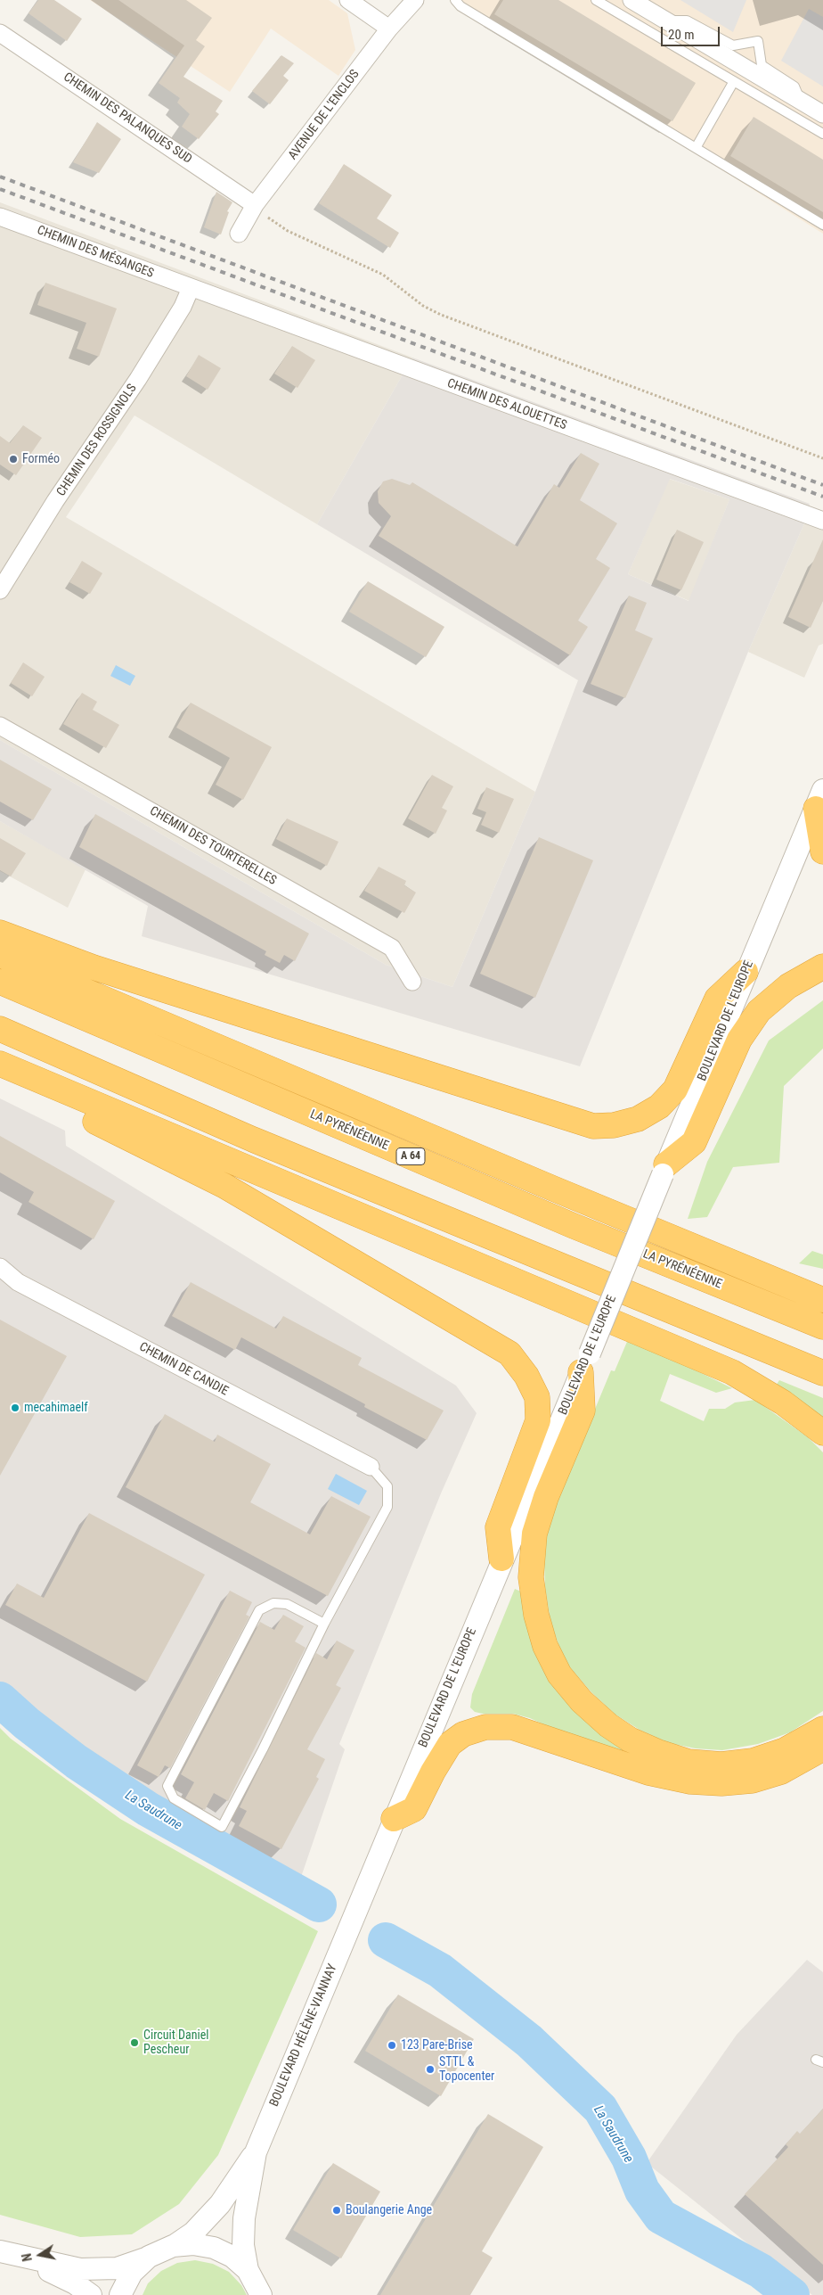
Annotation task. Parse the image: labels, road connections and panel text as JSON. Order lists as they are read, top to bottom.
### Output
{
  "streets": {
    "highway": ["LA PYRÉNÉENNE", "A 64"],
    "street": [
      "AVENUE DE L'ENCLOS",
      "CHEMIN DES PALANQUES SUD",
      "CHEMIN DES MÉSANGES",
      "CHEMIN DES ALOUETTES",
      "CHEMIN DES ROSSIGNOLS",
      "CHEMIN DES TOURTERELLES",
      "BOULEVARD DE L'EUROPE",
      "CHEMIN DE CANDIE",
      "BOULEVARD HÉLÈNE-VIANNAY"
    ]
  },
  "crossings": [
    ["AVENUE DE L'ENCLOS", "CHEMIN DES PALANQUES SUD"],
    ["CHEMIN DES MÉSANGES", "CHEMIN DES ALOUETTES"],
    ["CHEMIN DES MÉSANGES", "CHEMIN DES ROSSIGNOLS"],
    ["CHEMIN DES ALOUETTES", "CHEMIN DES ROSSIGNOLS"],
    ["BOULEVARD DE L'EUROPE", "BOULEVARD HÉLÈNE-VIANNAY"]
  ],
  "water": ["La Saudrune"],
  "places": [
    "Forméo",
    "mecahimaelf",
    "Circuit Daniel Pescheur",
    "123 Pare-Brise",
    "STTL & Topocenter",
    "Boulangerie Ange"
  ],
  "scale_bar": "20 m",
  "north": "left"
}
